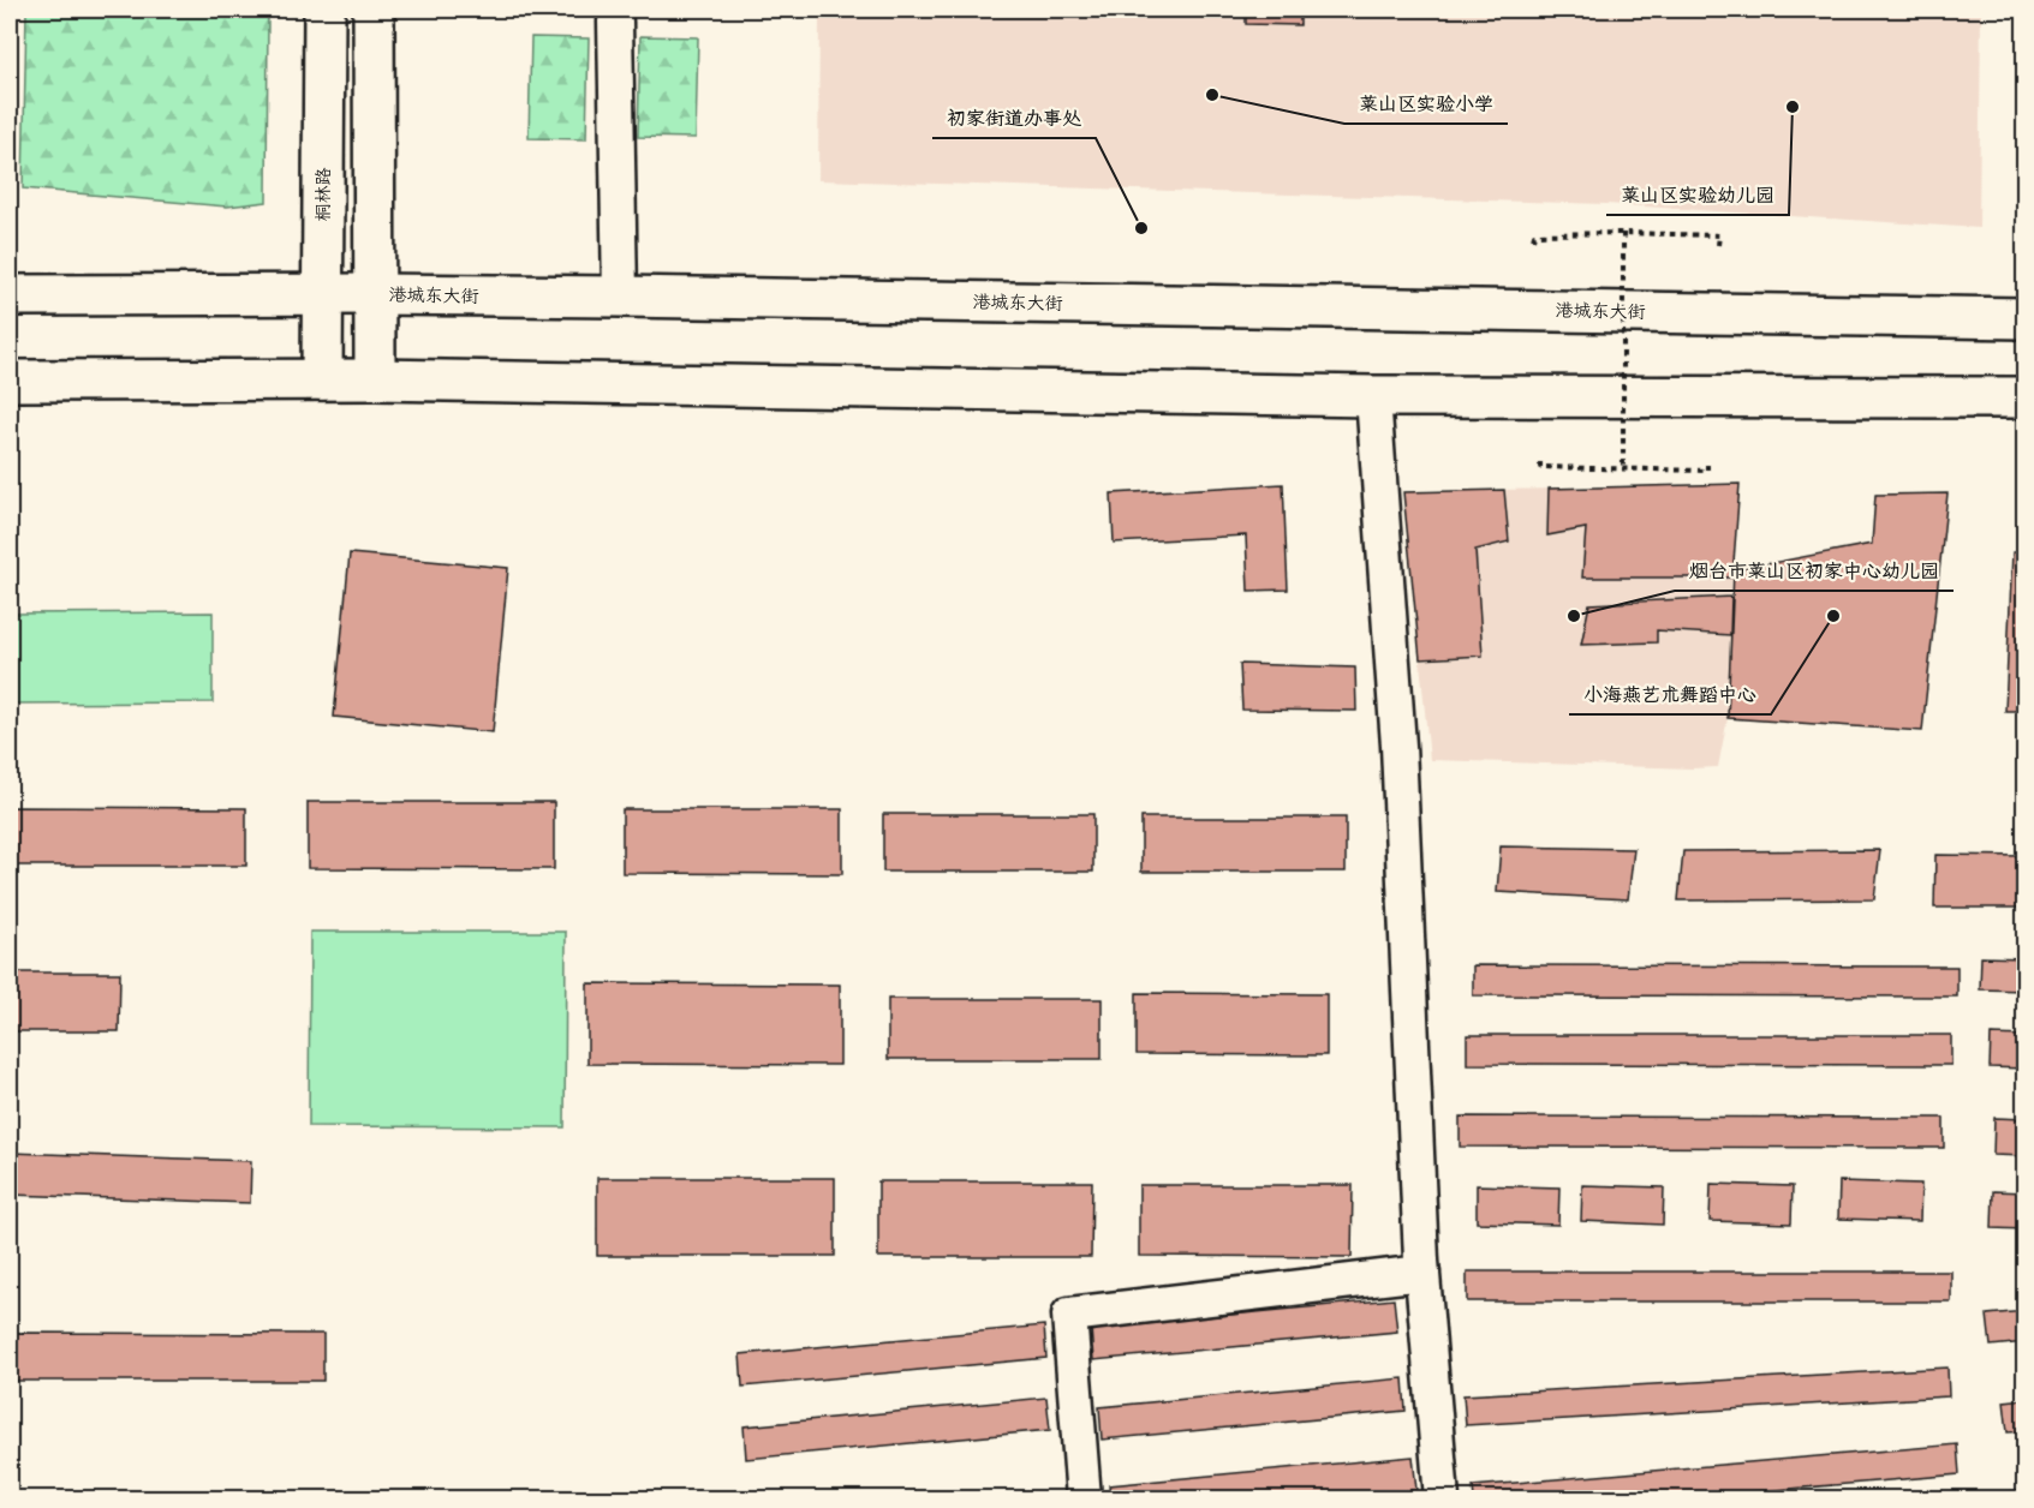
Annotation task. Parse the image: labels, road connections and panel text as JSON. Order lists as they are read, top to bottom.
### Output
{
  "streets": {
    "main road": ["桐林路", "港城东大街"]
  },
  "crossings": [
    ["桐林路", "港城东大街"]
  ],
  "places": [
    "莱山区实验小学",
    "莱山区实验幼儿园",
    "初家街道办事处",
    "烟台市莱山区初家中心幼儿园",
    "小海燕艺术舞蹈中心"
  ]
}
